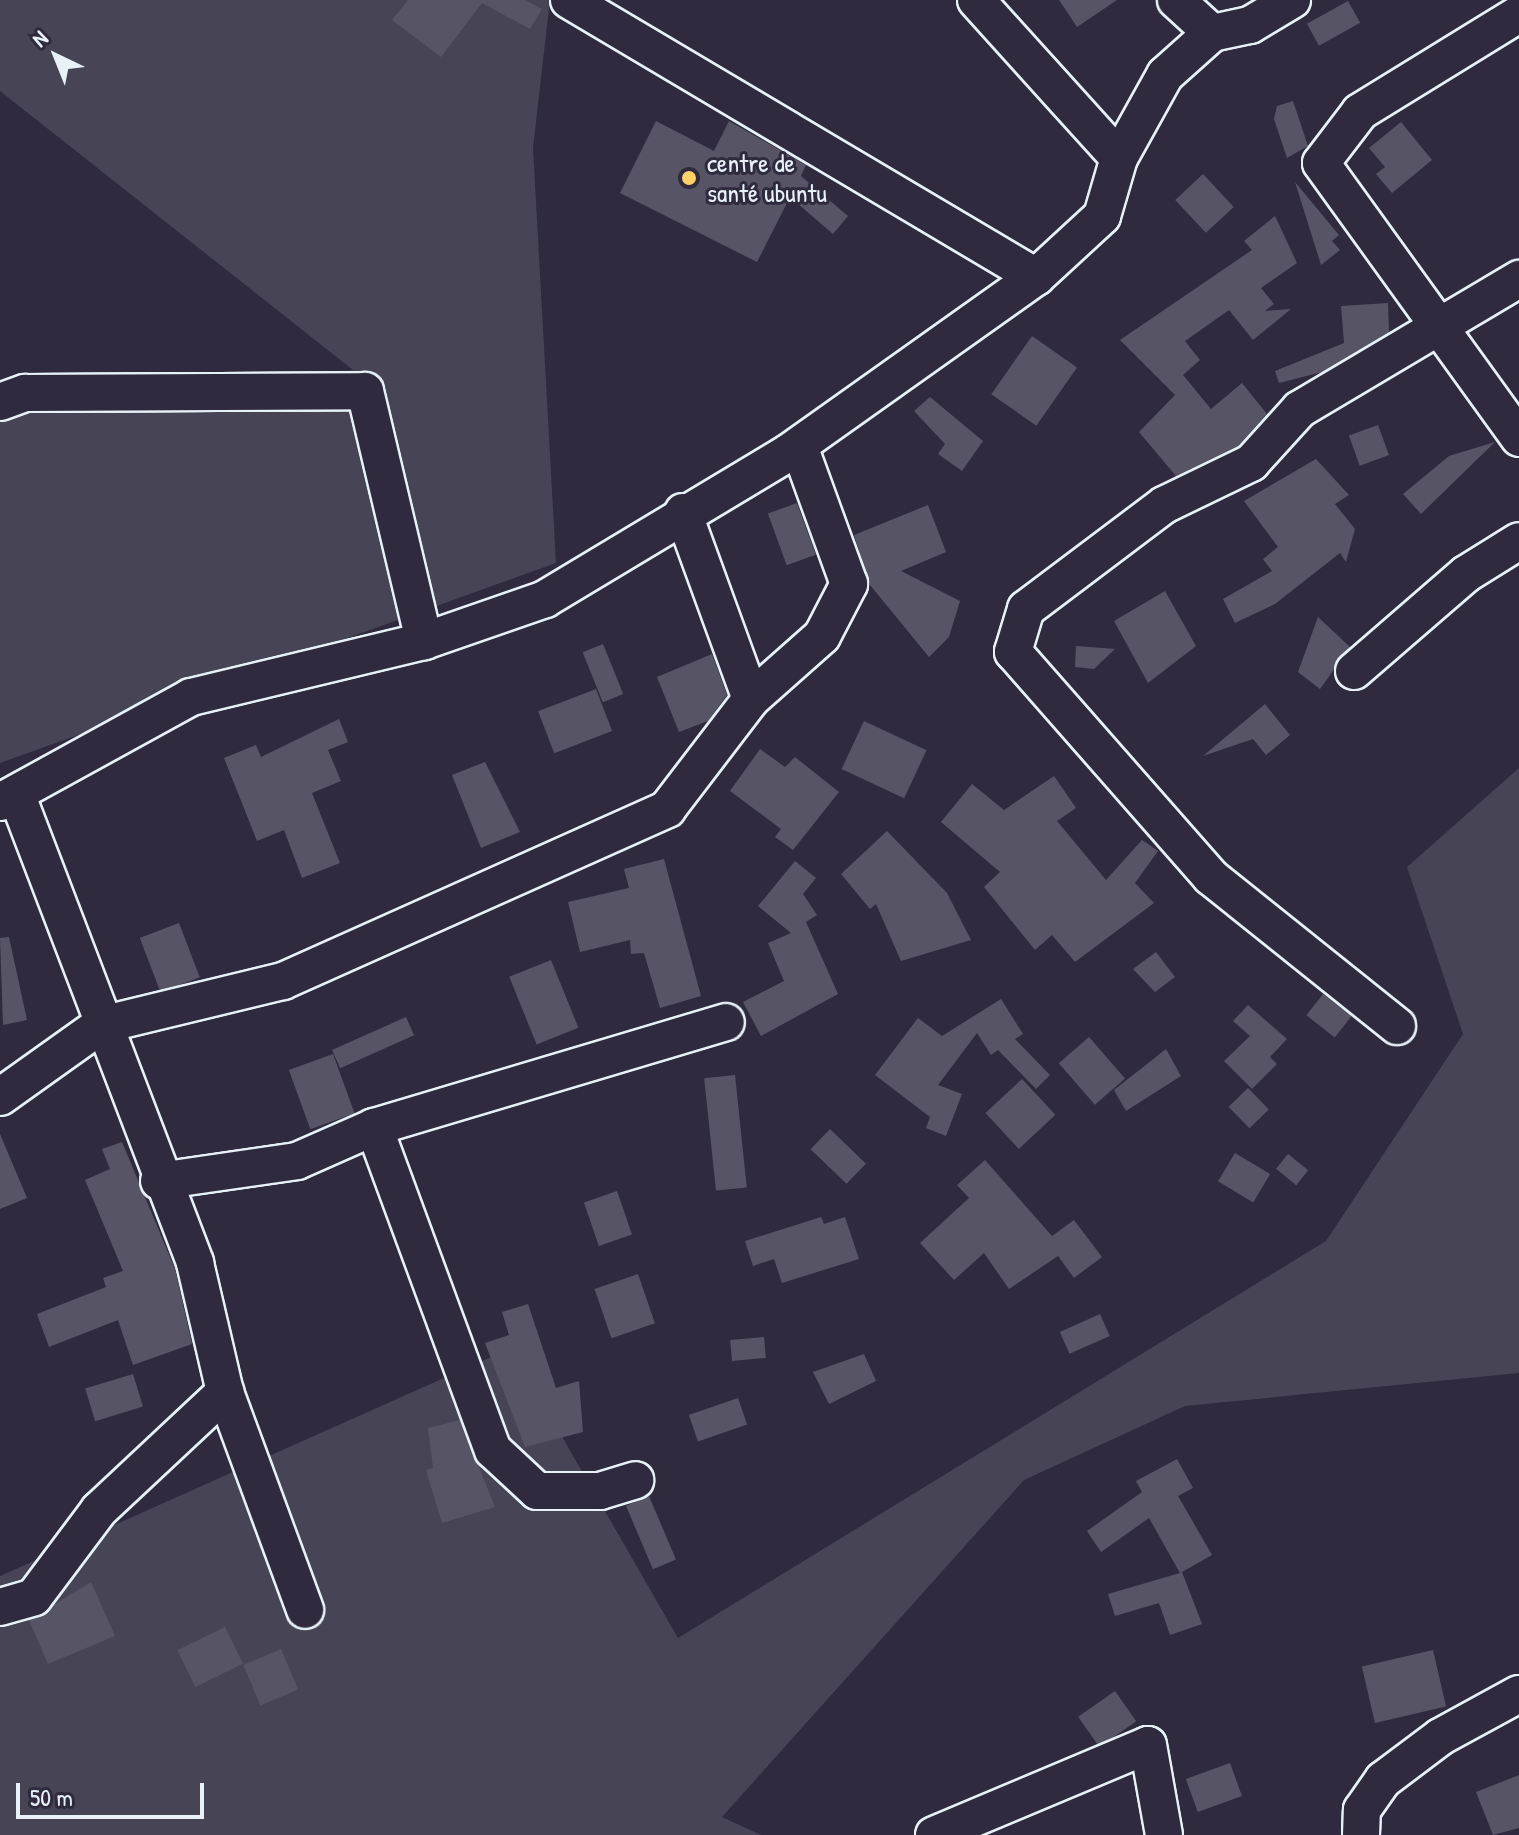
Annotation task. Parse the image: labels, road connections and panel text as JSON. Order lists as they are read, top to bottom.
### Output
{
  "places": ["centre de santé ubuntu"],
  "scale_bar": "50 m",
  "north": "top left"
}
